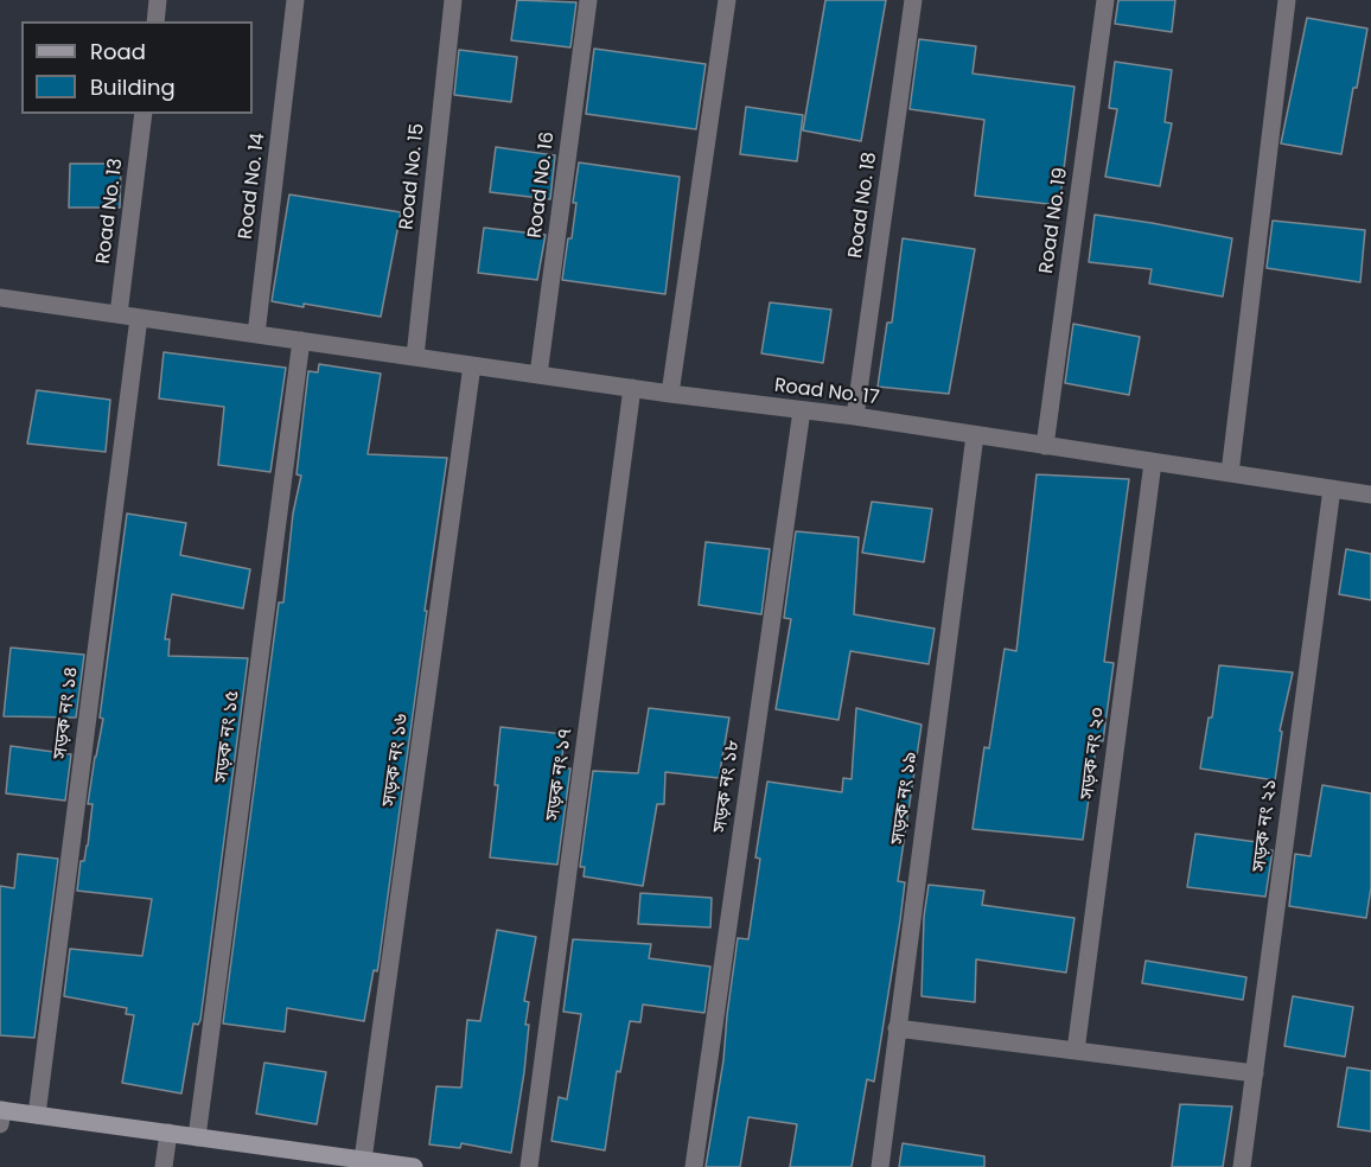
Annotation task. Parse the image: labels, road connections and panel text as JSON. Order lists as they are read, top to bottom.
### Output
{
  "streets": {
    "street": [
      "Road No. 15",
      "Road No. 16",
      "Road No. 14",
      "Road No. 18",
      "Road No. 13",
      "Road No. 19",
      "Road No. 17",
      "সড়ক নং ১৪",
      "সড়ক নং ১৫",
      "সড়ক নং ২০",
      "সড়ক নং ১৬",
      "সড়ক নং ১৭",
      "সড়ক নং ১৮",
      "সড়ক নং ১৯",
      "সড়ক নং ২১"
    ]
  },
  "crossings": [
    ["Road No. 15", "Road No. 17"],
    ["Road No. 16", "Road No. 17"],
    ["Road No. 14", "Road No. 17"],
    ["Road No. 18", "Road No. 17"],
    ["Road No. 13", "Road No. 17"],
    ["Road No. 19", "Road No. 17"],
    ["Road No. 17", "সড়ক নং ১৪"],
    ["Road No. 17", "সড়ক নং ১৫"],
    ["Road No. 17", "সড়ক নং ২০"],
    ["Road No. 17", "সড়ক নং ১৬"],
    ["Road No. 17", "সড়ক নং ১৭"],
    ["Road No. 17", "সড়ক নং ১৮"],
    ["Road No. 17", "সড়ক নং ১৯"],
    ["Road No. 17", "সড়ক নং ২১"]
  ],
  "legend": ["Road", "Building"]
}
